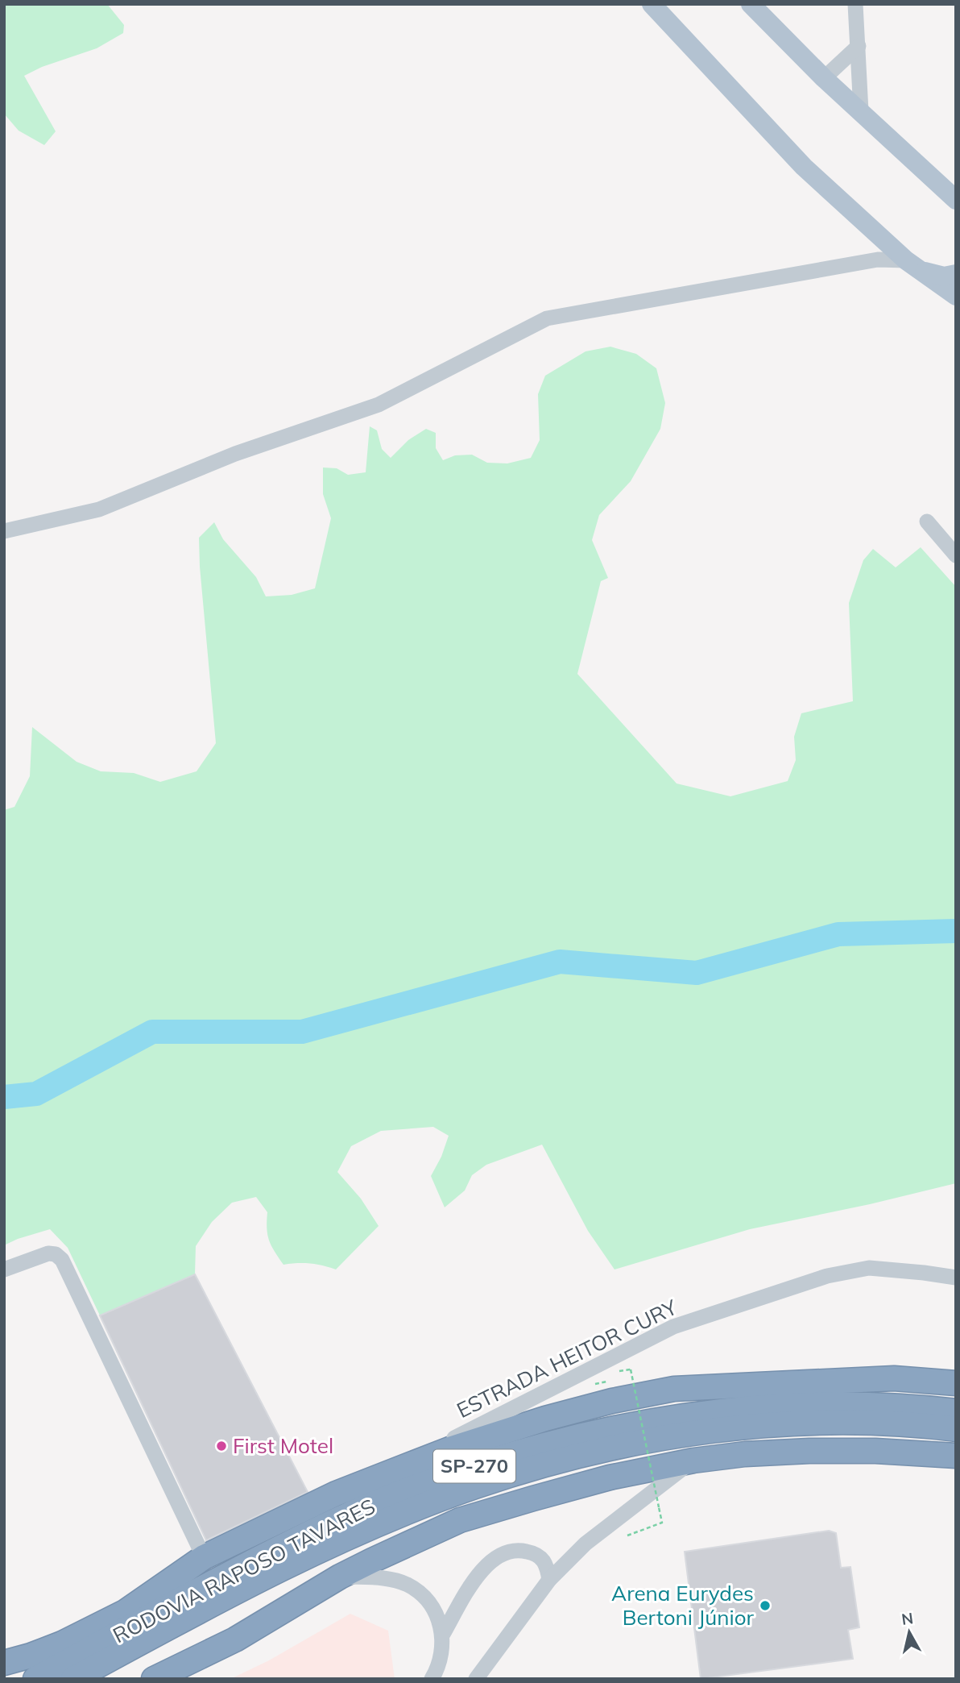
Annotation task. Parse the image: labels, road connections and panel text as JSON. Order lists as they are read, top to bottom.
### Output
{
  "streets": {
    "highway": ["SP-270", "RODOVIA RAPOSO TAVARES"],
    "street": ["ESTRADA HEITOR CURY"]
  },
  "crossings": [
    ["ESTRADA HEITOR CURY", "RODOVIA RAPOSO TAVARES"]
  ],
  "places": ["First Motel", "Arena Eurydes Bertoni Júnior"],
  "north": "top"
}
